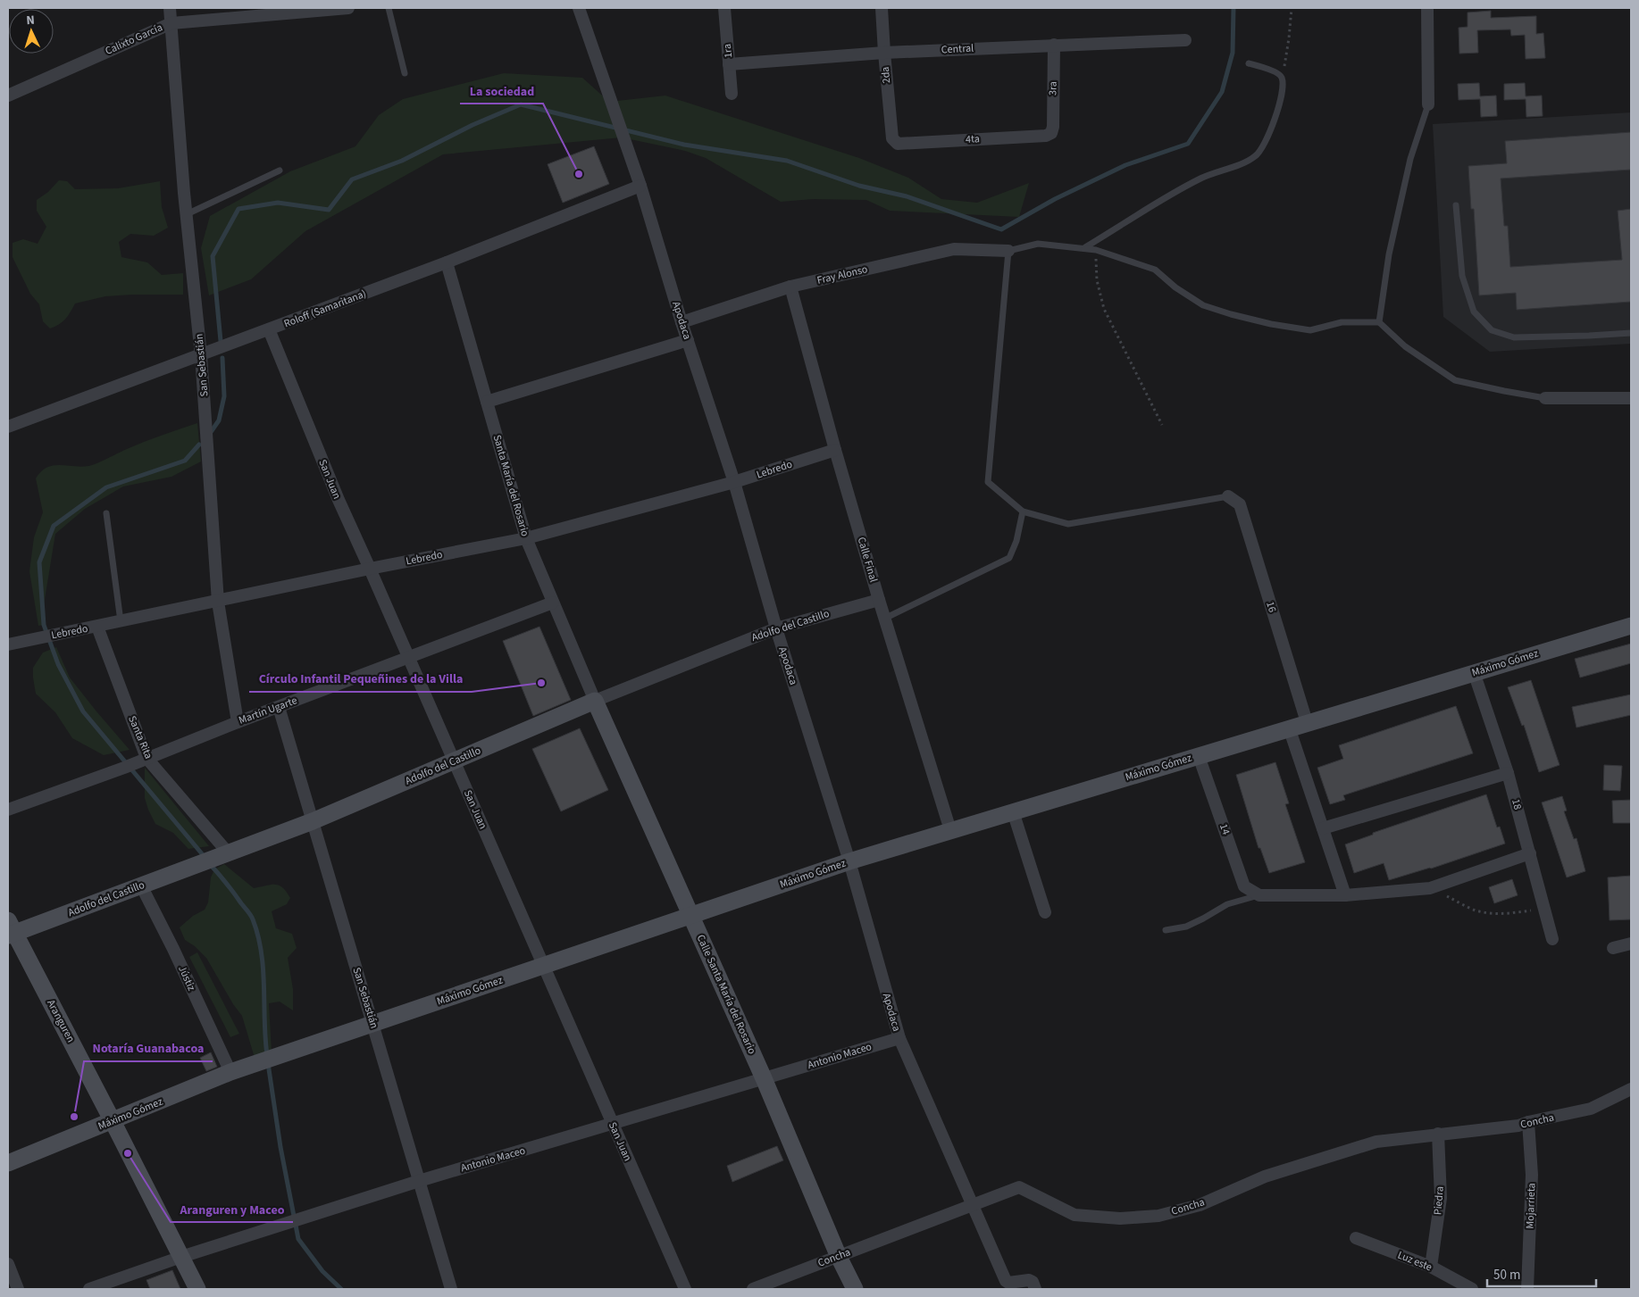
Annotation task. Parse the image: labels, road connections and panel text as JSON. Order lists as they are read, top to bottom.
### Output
{
  "streets": {
    "street": [
      "Calixto García",
      "Central",
      "1ra",
      "2da",
      "3ra",
      "4ta",
      "Fray Alonso",
      "Roloff (Samaritana)",
      "Apodaca",
      "San Sebastián",
      "Lebredo",
      "San Juan",
      "Santa María del Rosario",
      "Calle Final",
      "16",
      "Adolfo del Castillo",
      "Máximo Gómez",
      "Martín Ugarte",
      "Santa Rita",
      "18",
      "14",
      "Jústiz",
      "Calle Santa María del Rosario",
      "Aranguren",
      "Antonio Maceo",
      "Concha",
      "Piedra",
      "Mojarrieta",
      "Luz este"
    ]
  },
  "crossings": [
    ["Calixto García", "San Sebastián"],
    ["Central", "1ra"],
    ["Central", "2da"],
    ["Central", "3ra"],
    ["2da", "4ta"],
    ["3ra", "4ta"],
    ["Fray Alonso", "Apodaca"],
    ["Fray Alonso", "Calle Final"],
    ["Roloff (Samaritana)", "Apodaca"],
    ["Roloff (Samaritana)", "San Sebastián"],
    ["Roloff (Samaritana)", "San Juan"],
    ["Roloff (Samaritana)", "Santa María del Rosario"],
    ["Apodaca", "Lebredo"],
    ["Apodaca", "Adolfo del Castillo"],
    ["Apodaca", "Máximo Gómez"],
    ["Apodaca", "Antonio Maceo"],
    ["Apodaca", "Concha"],
    ["San Sebastián", "Lebredo"],
    ["San Sebastián", "Adolfo del Castillo"],
    ["San Sebastián", "Máximo Gómez"],
    ["San Sebastián", "Martín Ugarte"],
    ["San Sebastián", "Antonio Maceo"],
    ["Lebredo", "San Juan"],
    ["Lebredo", "Santa María del Rosario"],
    ["Lebredo", "Calle Final"],
    ["Lebredo", "Santa Rita"],
    ["San Juan", "Adolfo del Castillo"],
    ["San Juan", "Máximo Gómez"],
    ["San Juan", "Martín Ugarte"],
    ["San Juan", "Antonio Maceo"],
    ["Santa María del Rosario", "Adolfo del Castillo"],
    ["Santa María del Rosario", "Martín Ugarte"],
    ["Santa María del Rosario", "Calle Santa María del Rosario"],
    ["Calle Final", "Adolfo del Castillo"],
    ["Calle Final", "Máximo Gómez"],
    ["16", "Máximo Gómez"],
    ["Adolfo del Castillo", "Santa Rita"],
    ["Adolfo del Castillo", "Jústiz"],
    ["Adolfo del Castillo", "Calle Santa María del Rosario"],
    ["Adolfo del Castillo", "Aranguren"],
    ["Máximo Gómez", "18"],
    ["Máximo Gómez", "14"],
    ["Máximo Gómez", "Jústiz"],
    ["Máximo Gómez", "Calle Santa María del Rosario"],
    ["Máximo Gómez", "Aranguren"],
    ["Martín Ugarte", "Santa Rita"],
    ["Calle Santa María del Rosario", "Antonio Maceo"],
    ["Calle Santa María del Rosario", "Concha"],
    ["Aranguren", "Antonio Maceo"],
    ["Concha", "Piedra"],
    ["Concha", "Mojarrieta"],
    ["Piedra", "Luz este"]
  ],
  "places": [
    "La sociedad",
    "Círculo Infantil Pequeñines de la Villa",
    "Notaría Guanabacoa",
    "Aranguren y Maceo"
  ],
  "scale_bar": "50 m",
  "north": "top"
}
